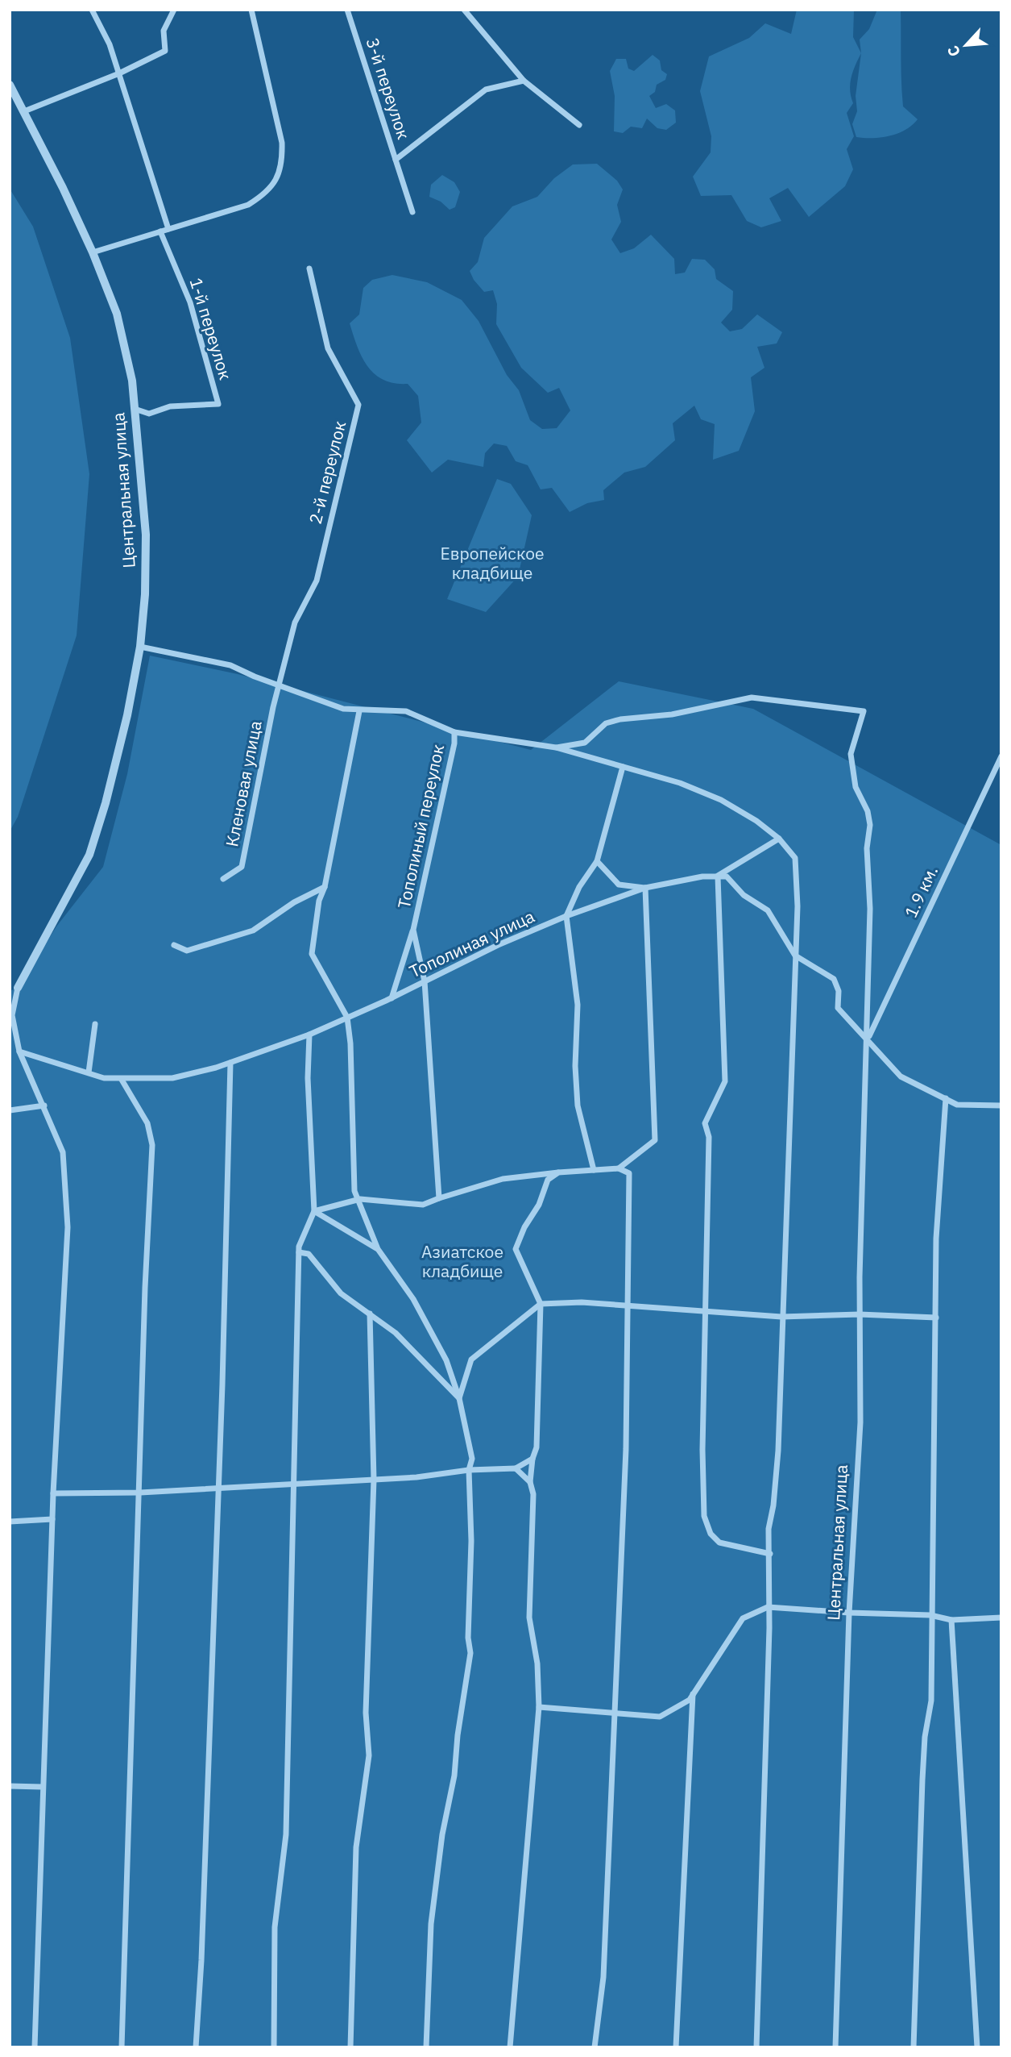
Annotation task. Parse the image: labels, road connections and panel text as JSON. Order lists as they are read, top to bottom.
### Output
{
  "streets": {
    "street": [
      "3-й переулок",
      "1-й переулок",
      "2-й переулок",
      "Центральная улица",
      "Кленовая улица",
      "Тополиный переулок",
      "1.9 км.",
      "Тополиная улица"
    ]
  },
  "crossings": [
    ["1-й переулок", "Центральная улица"],
    ["2-й переулок", "Кленовая улица"],
    ["Центральная улица", "Тополиный переулок"],
    ["Центральная улица", "1.9 км."],
    ["Тополиный переулок", "Тополиная улица"]
  ],
  "parks": ["Европейское кладбище", "Азиатское кладбище"],
  "north": "bottom left"
}
